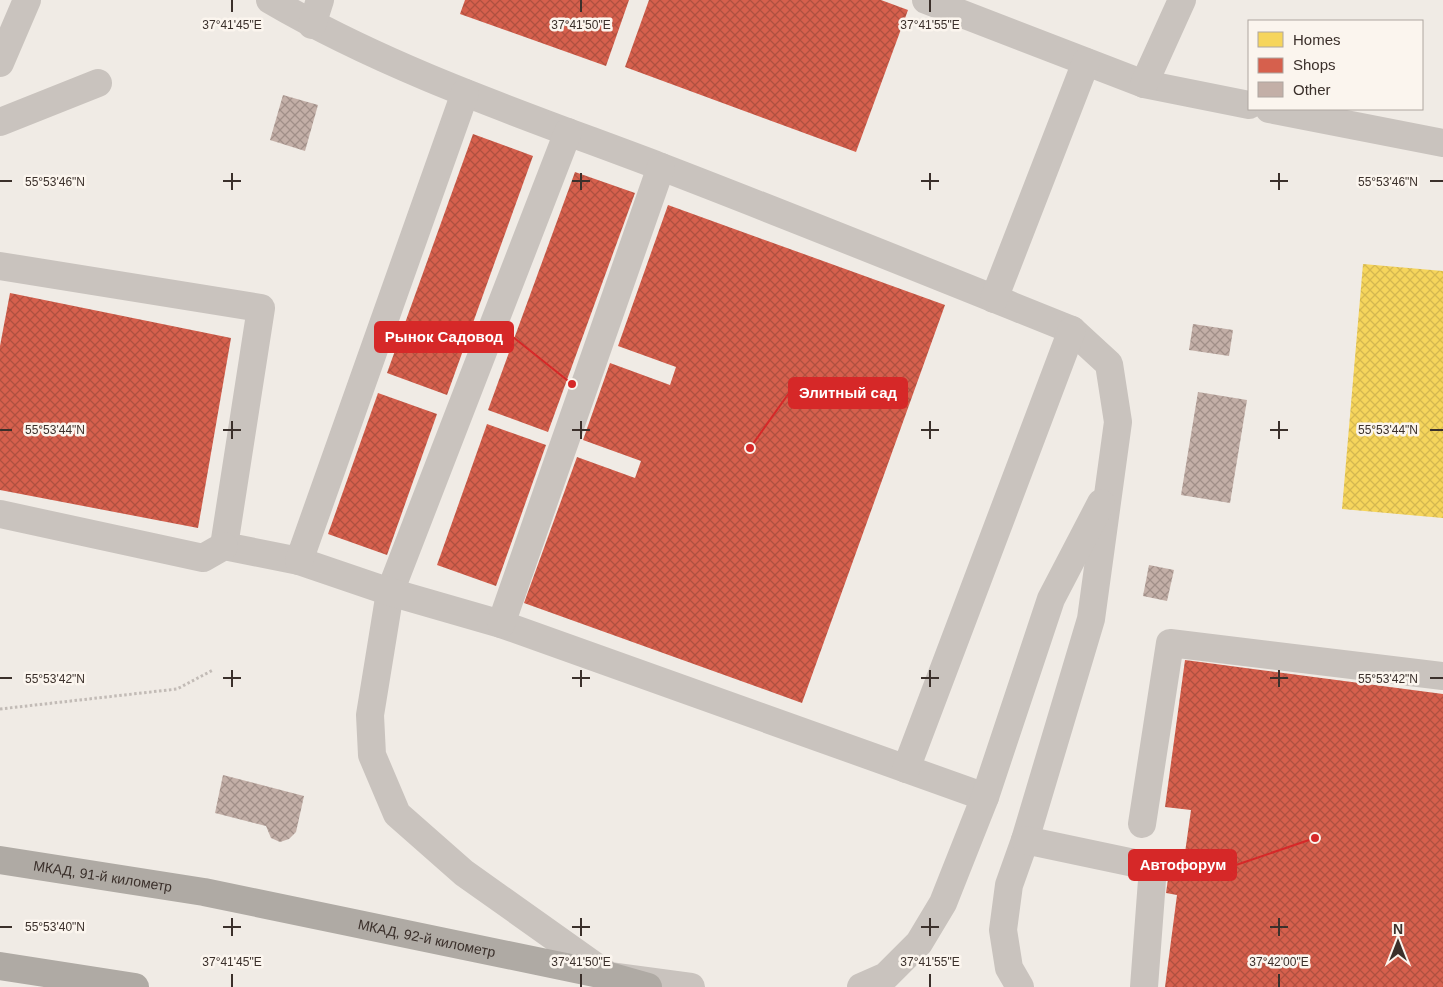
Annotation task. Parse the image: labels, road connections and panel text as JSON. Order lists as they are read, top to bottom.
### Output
{
  "streets": {
    "highway": ["МКАД, 91-й километр", "МКАД, 92-й километр"]
  },
  "crossings": [
    ["МКАД, 91-й километр", "МКАД, 92-й километр"]
  ],
  "places": ["Рынок Садовод", "Элитный сад", "Автофорум"],
  "legend": ["Homes", "Shops", "Other"],
  "north": "top",
  "coordinates": [
    "37°41'45\"E",
    "37°41'50\"E",
    "37°41'55\"E",
    "55°53'46\"N",
    "55°53'44\"N",
    "55°53'42\"N",
    "55°53'40\"N",
    "37°42'00\"E"
  ]
}
